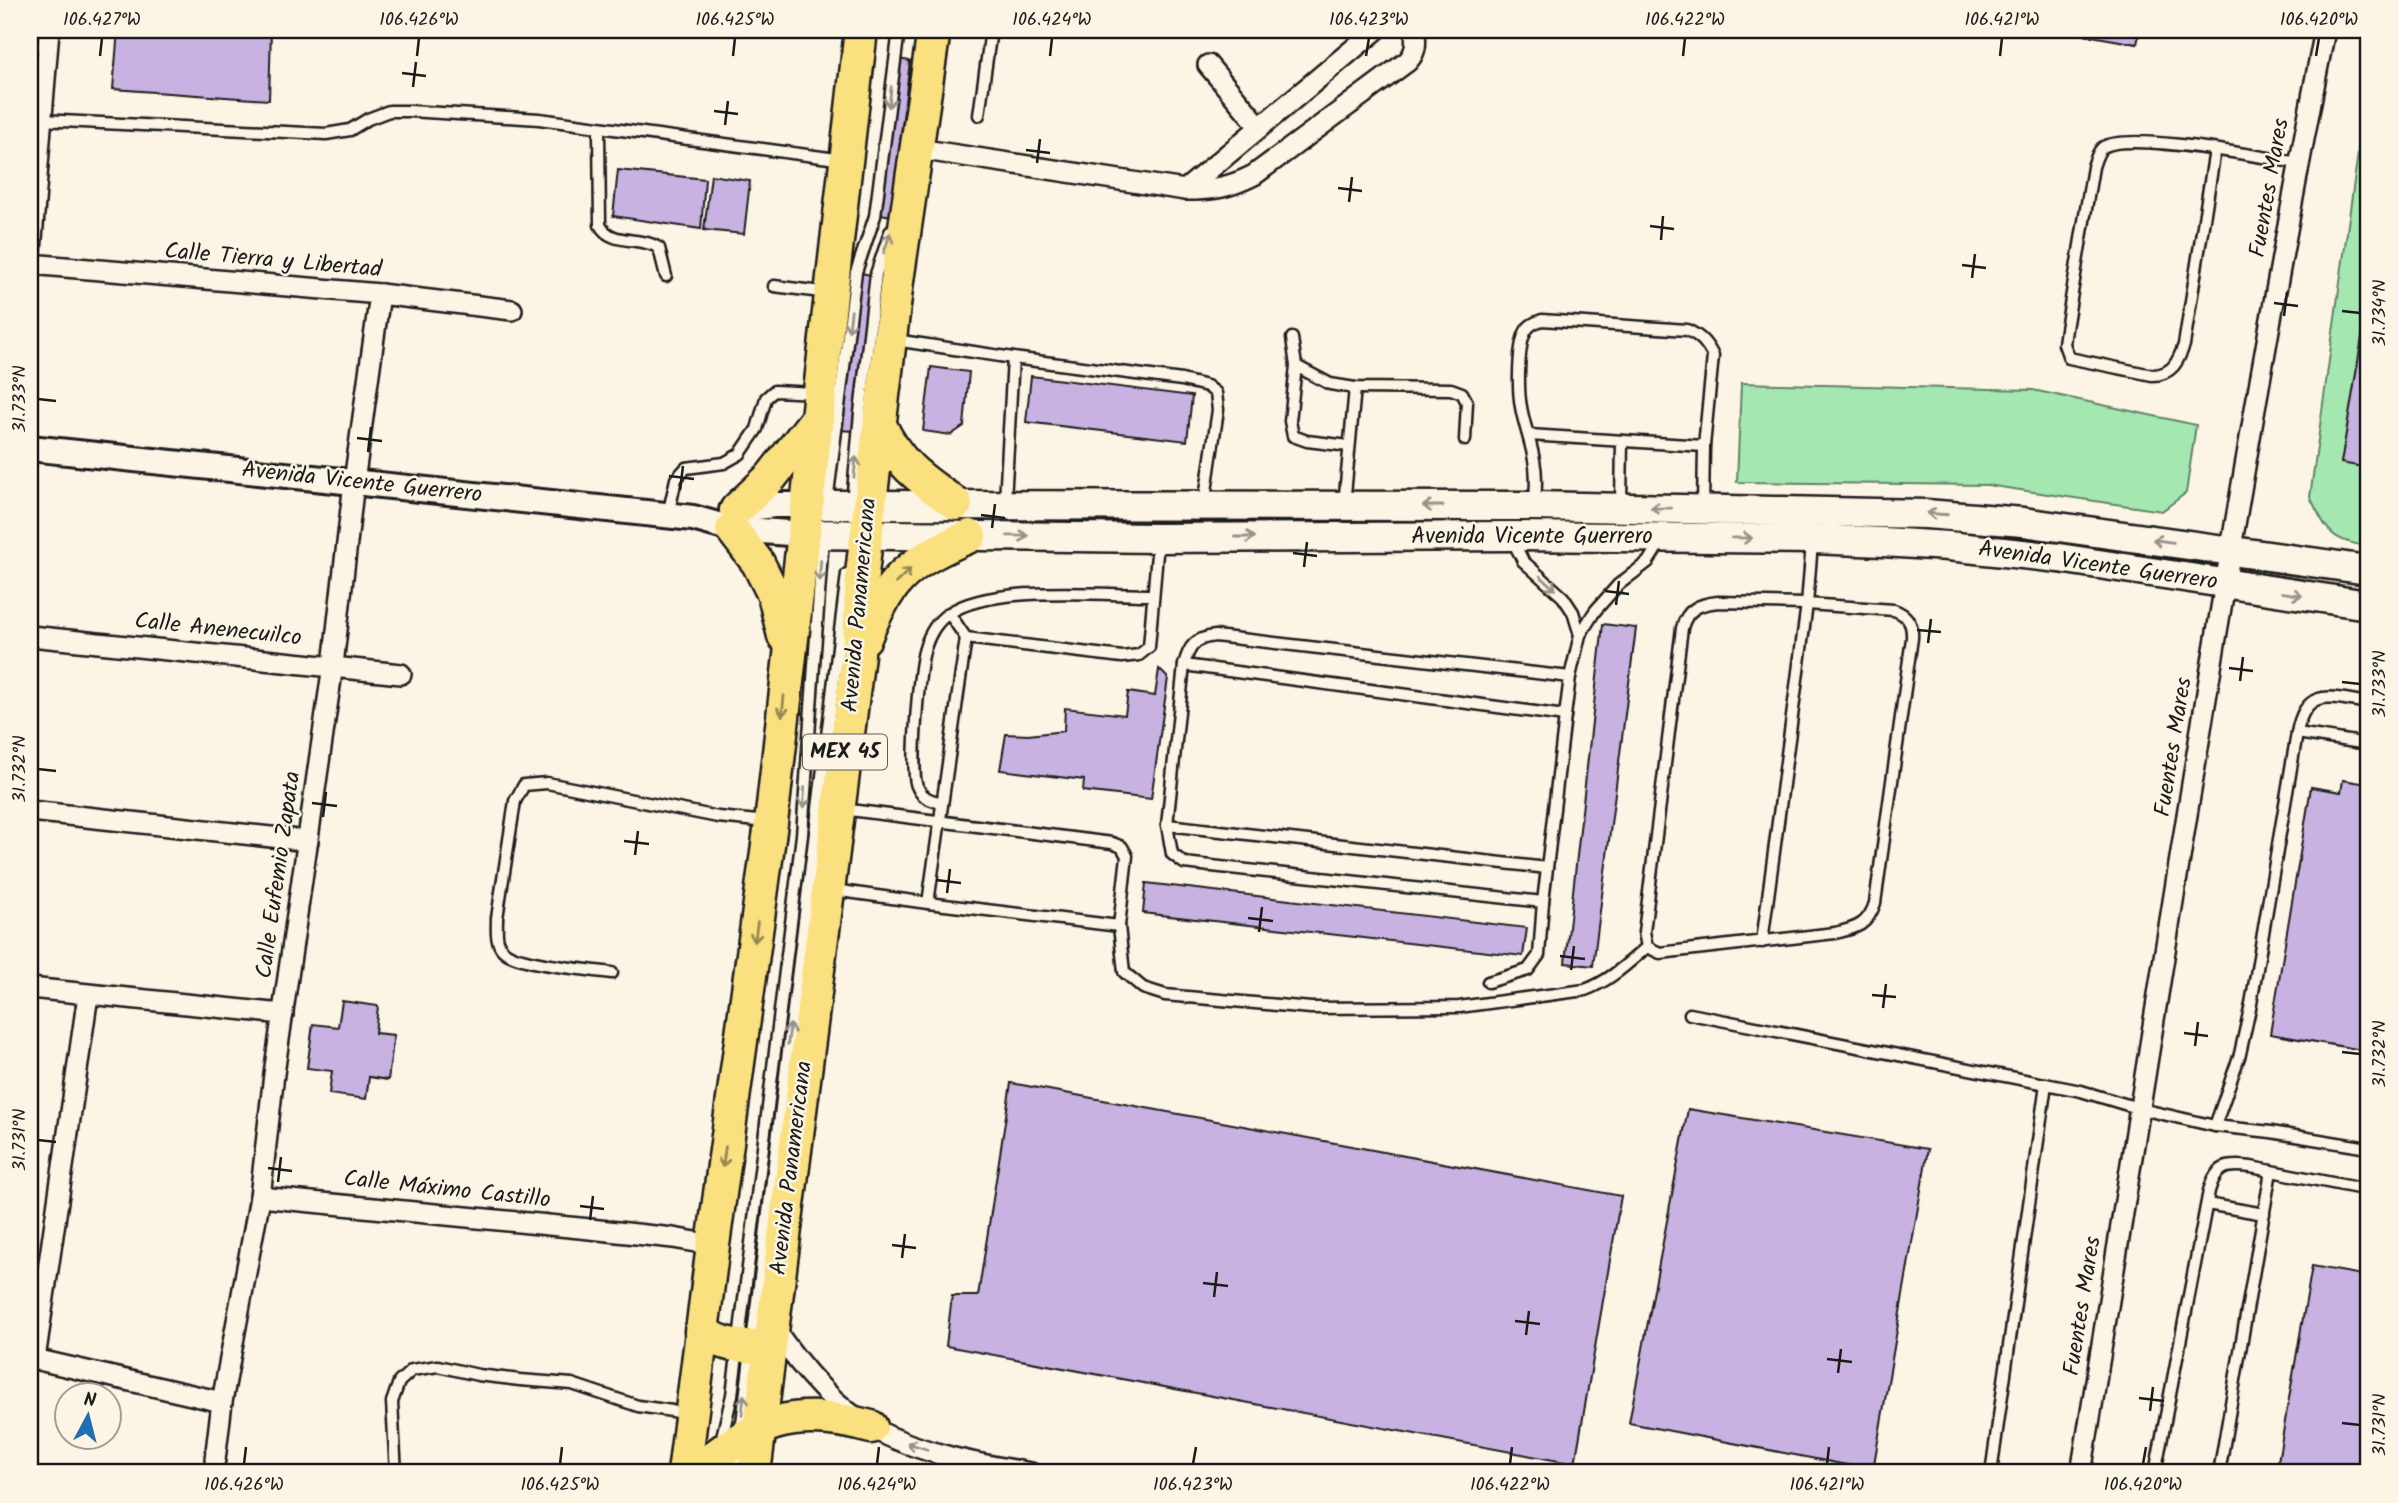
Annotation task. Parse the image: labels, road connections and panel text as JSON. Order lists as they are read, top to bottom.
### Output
{
  "streets": {
    "main road": ["Avenida Vicente Guerrero", "Avenida Panamericana", "MEX 45"],
    "street": [
      "Fuentes Mares",
      "Calle Tierra y Libertad",
      "Calle Anenecuilco",
      "Calle Eufemio Zapata",
      "Calle Máximo Castillo"
    ]
  },
  "crossings": [
    ["Fuentes Mares", "Avenida Vicente Guerrero"],
    ["Calle Tierra y Libertad", "Calle Eufemio Zapata"],
    ["Avenida Vicente Guerrero", "Avenida Panamericana"],
    ["Avenida Vicente Guerrero", "Calle Eufemio Zapata"],
    ["Avenida Panamericana", "Calle Máximo Castillo"],
    ["Calle Anenecuilco", "Calle Eufemio Zapata"],
    ["Calle Eufemio Zapata", "Calle Máximo Castillo"]
  ],
  "north": "top",
  "coordinates": [
    "106.427°W",
    "106.426°W",
    "106.425°W",
    "106.424°W",
    "106.423°W",
    "106.422°W",
    "106.421°W",
    "106.420°W",
    "31.734°N",
    "31.733°N",
    "31.732°N",
    "31.731°N"
  ]
}
